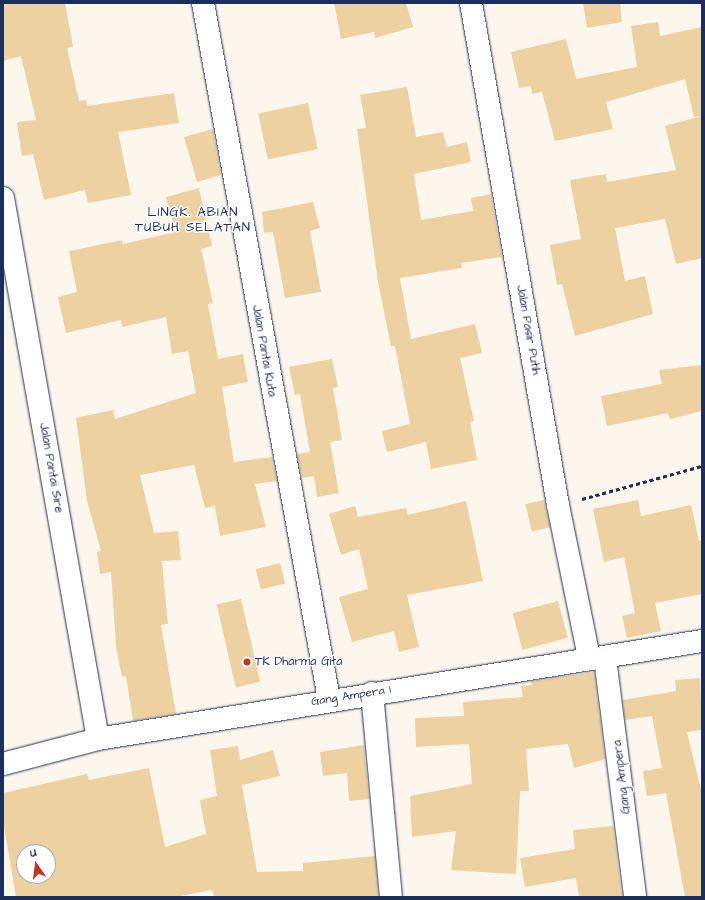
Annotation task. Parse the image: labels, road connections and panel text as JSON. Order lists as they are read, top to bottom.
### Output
{
  "streets": {
    "street": [
      "Jalan Pasir Putih",
      "Jalan Pantai Kuta",
      "Jalan Pantai Sire",
      "Gang Ampera 1",
      "Gang Ampera"
    ]
  },
  "crossings": [
    ["Jalan Pasir Putih", "Gang Ampera 1"],
    ["Jalan Pasir Putih", "Gang Ampera"],
    ["Jalan Pantai Kuta", "Gang Ampera 1"],
    ["Jalan Pantai Sire", "Gang Ampera 1"],
    ["Gang Ampera 1", "Gang Ampera"]
  ],
  "districts": ["LINGK. ABIAN TUBUH SELATAN"],
  "places": ["TK Dharma Gita"],
  "north": "top"
}
